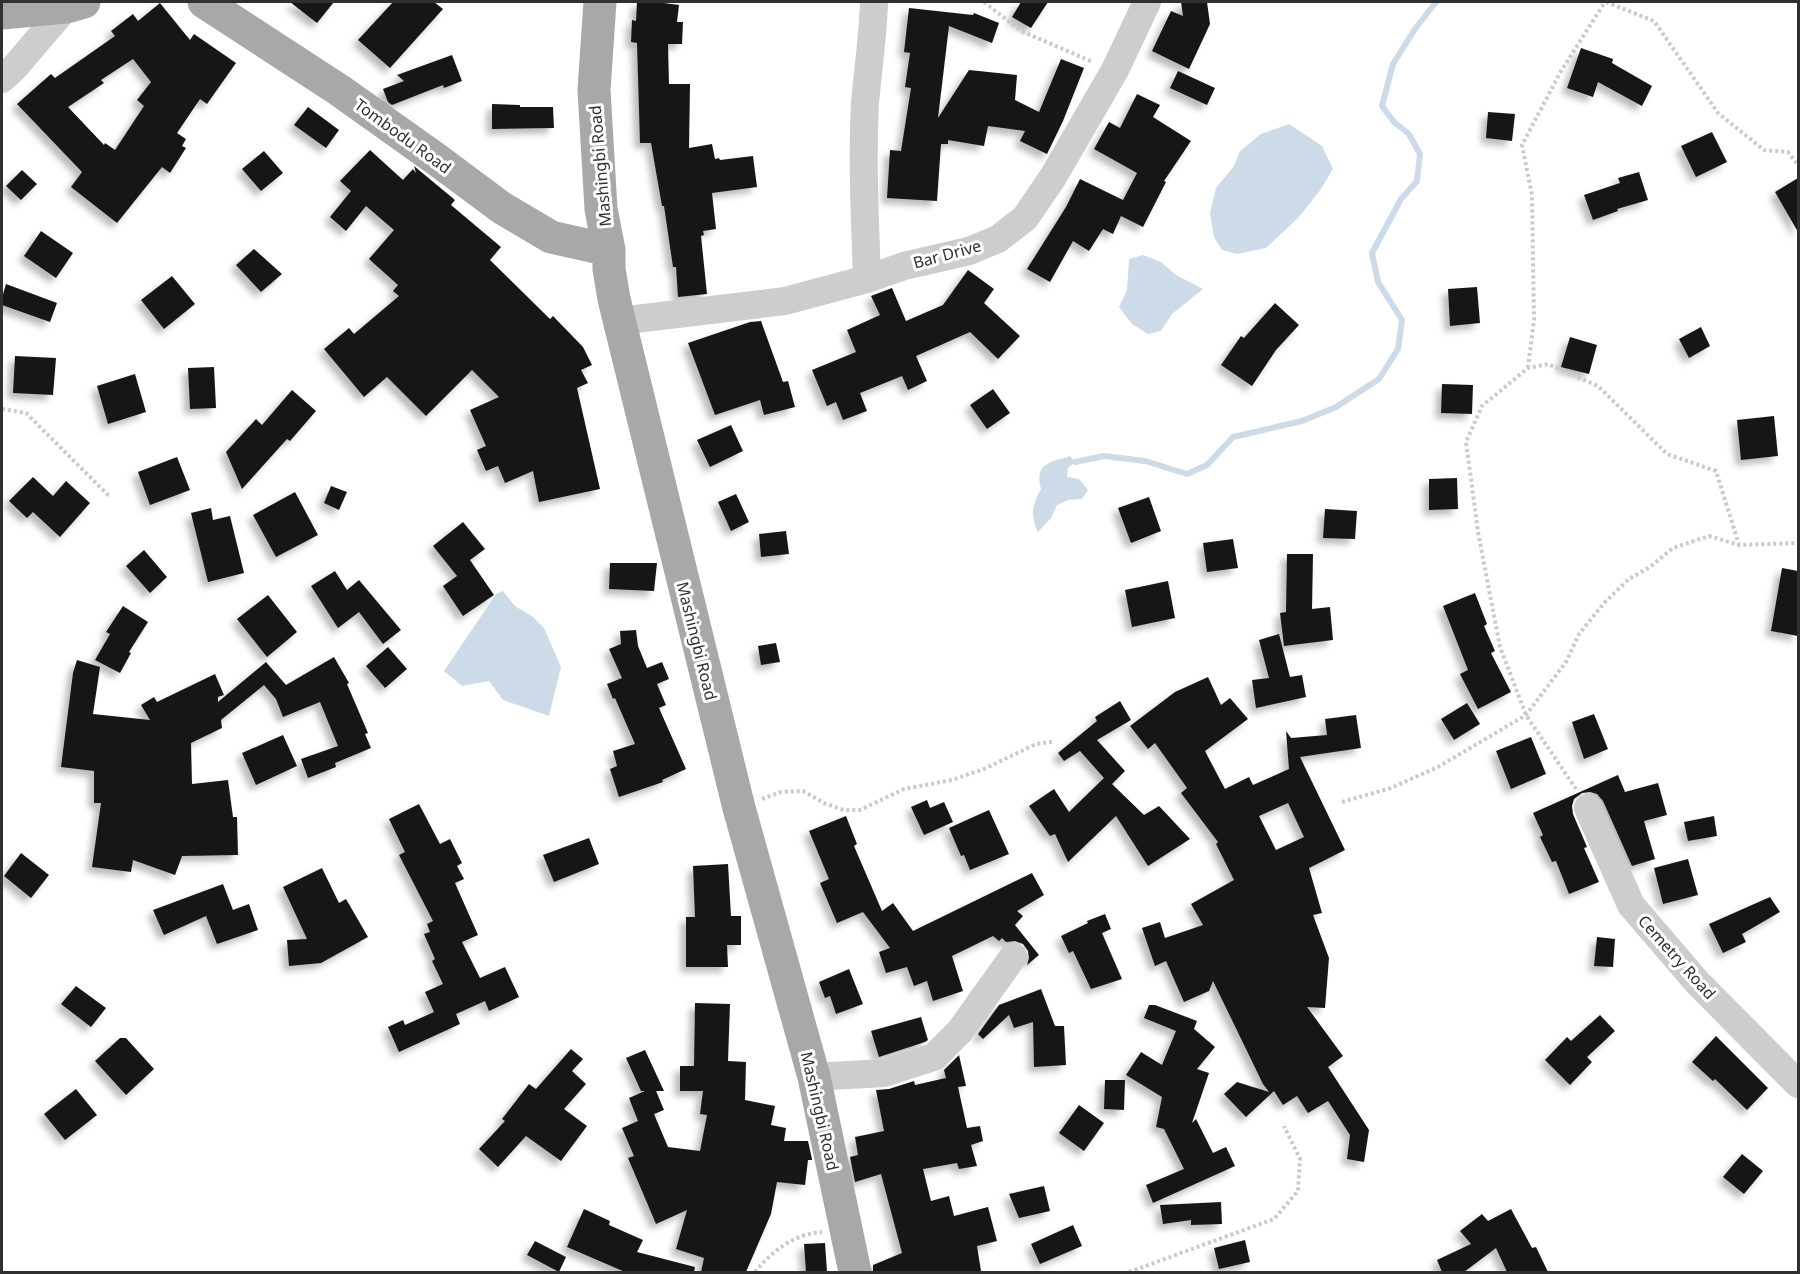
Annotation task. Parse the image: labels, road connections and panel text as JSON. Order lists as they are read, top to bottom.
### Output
{
  "streets": {
    "main road": ["Tombodu Road", "Mashingbi Road"],
    "street": ["Bar Drive", "Cemetry Road"]
  },
  "crossings": [
    ["Tombodu Road", "Mashingbi Road"],
    ["Mashingbi Road", "Bar Drive"]
  ]
}
